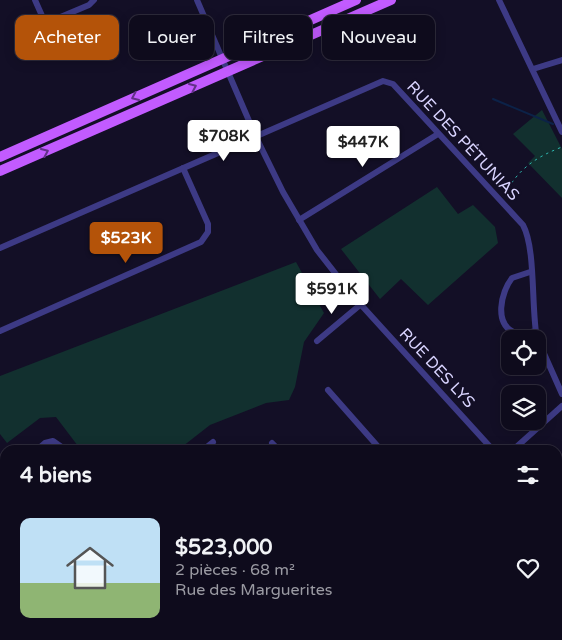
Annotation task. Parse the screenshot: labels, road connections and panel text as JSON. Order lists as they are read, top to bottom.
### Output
{
  "streets": {
    "street": ["RUE DES PÉTUNIAS", "RUE DES LYS"]
  },
  "crossings": [
    ["RUE DES PÉTUNIAS", "RUE DES LYS"]
  ],
  "page": {
    "chip": [
      "Acheter",
      "Louer",
      "Filtres",
      "Nouveau"
    ],
    "price": [
      "$708K",
      "$447K",
      "$523K",
      "$591K"
    ],
    "heading": "4 biens",
    "list": [
      {
        "name": "$523,000",
        "note": "2 pièces · 68 m² · Rue des Marguerites"
      }
    ]
  }
}
